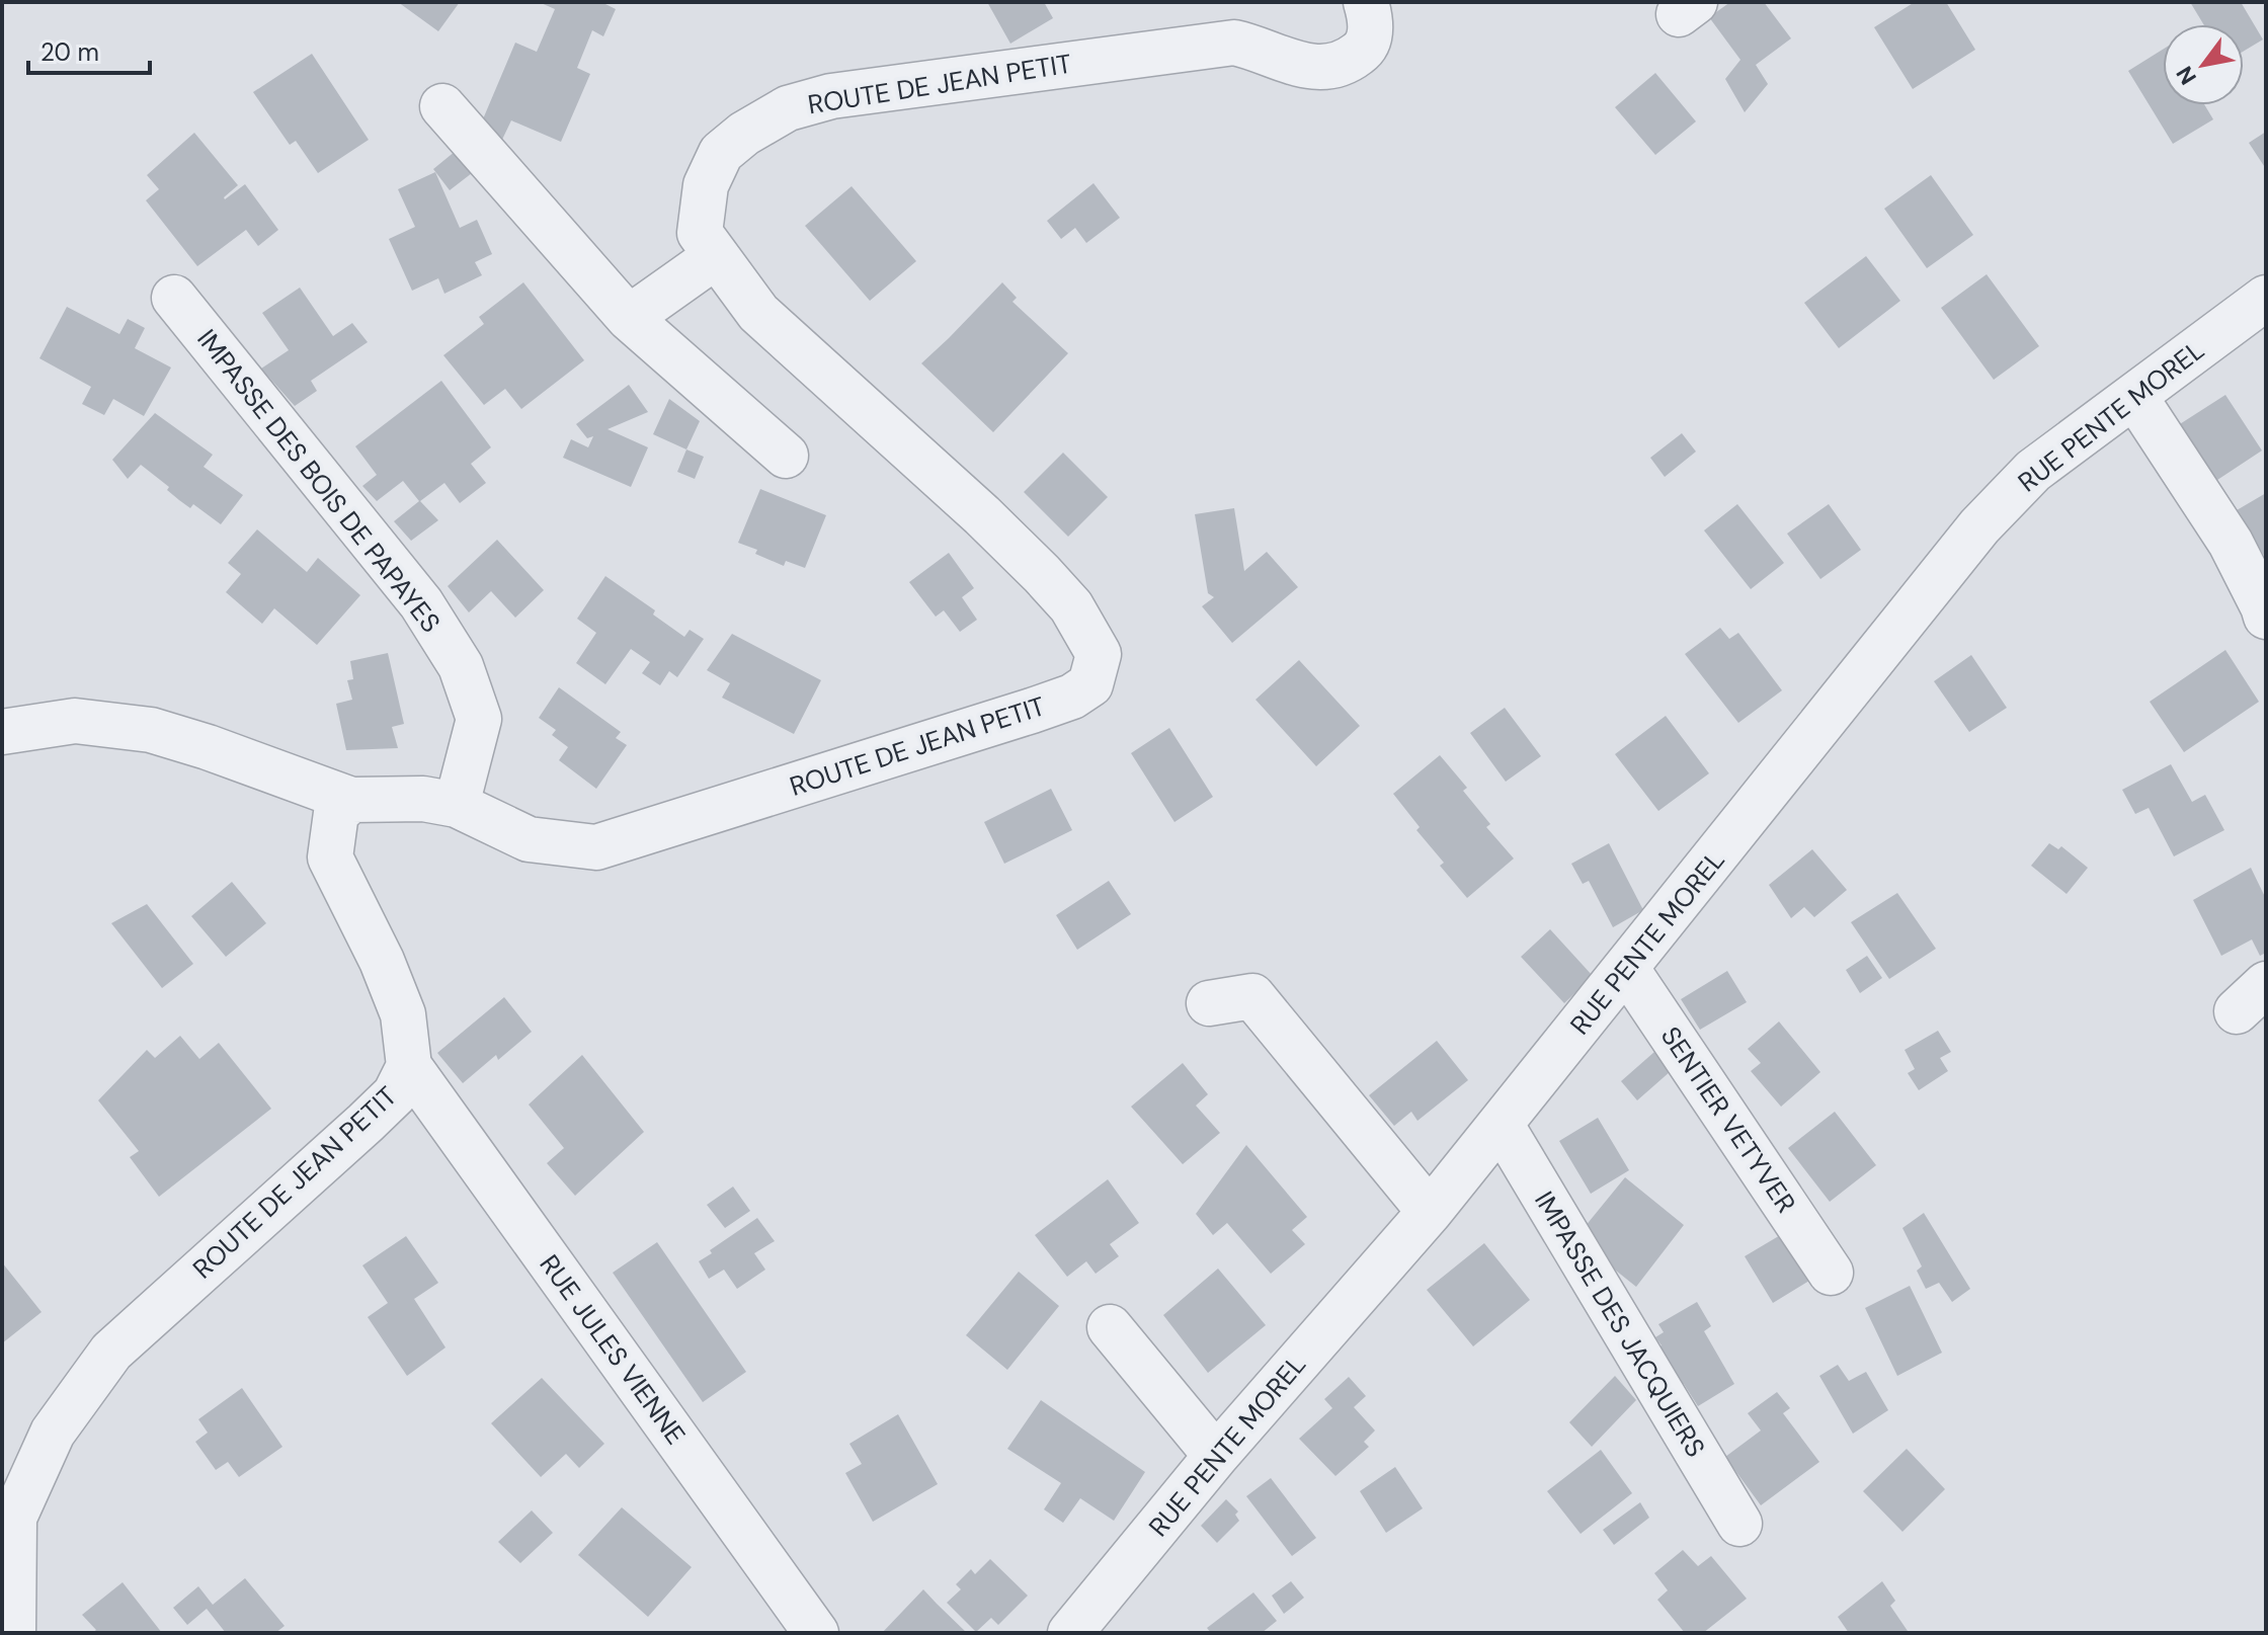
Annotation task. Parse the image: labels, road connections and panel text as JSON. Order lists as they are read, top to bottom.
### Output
{
  "streets": {
    "street": [
      "ROUTE DE JEAN PETIT",
      "RUE PENTE MOREL",
      "IMPASSE DES BOIS DE PAPAYES",
      "SENTIER VETYVER",
      "IMPASSE DES JACQUIERS",
      "RUE JULES VIENNE"
    ]
  },
  "crossings": [
    ["ROUTE DE JEAN PETIT", "IMPASSE DES BOIS DE PAPAYES"],
    ["ROUTE DE JEAN PETIT", "RUE JULES VIENNE"],
    ["RUE PENTE MOREL", "SENTIER VETYVER"],
    ["RUE PENTE MOREL", "IMPASSE DES JACQUIERS"]
  ],
  "scale_bar": "20 m",
  "north": "bottom left"
}
